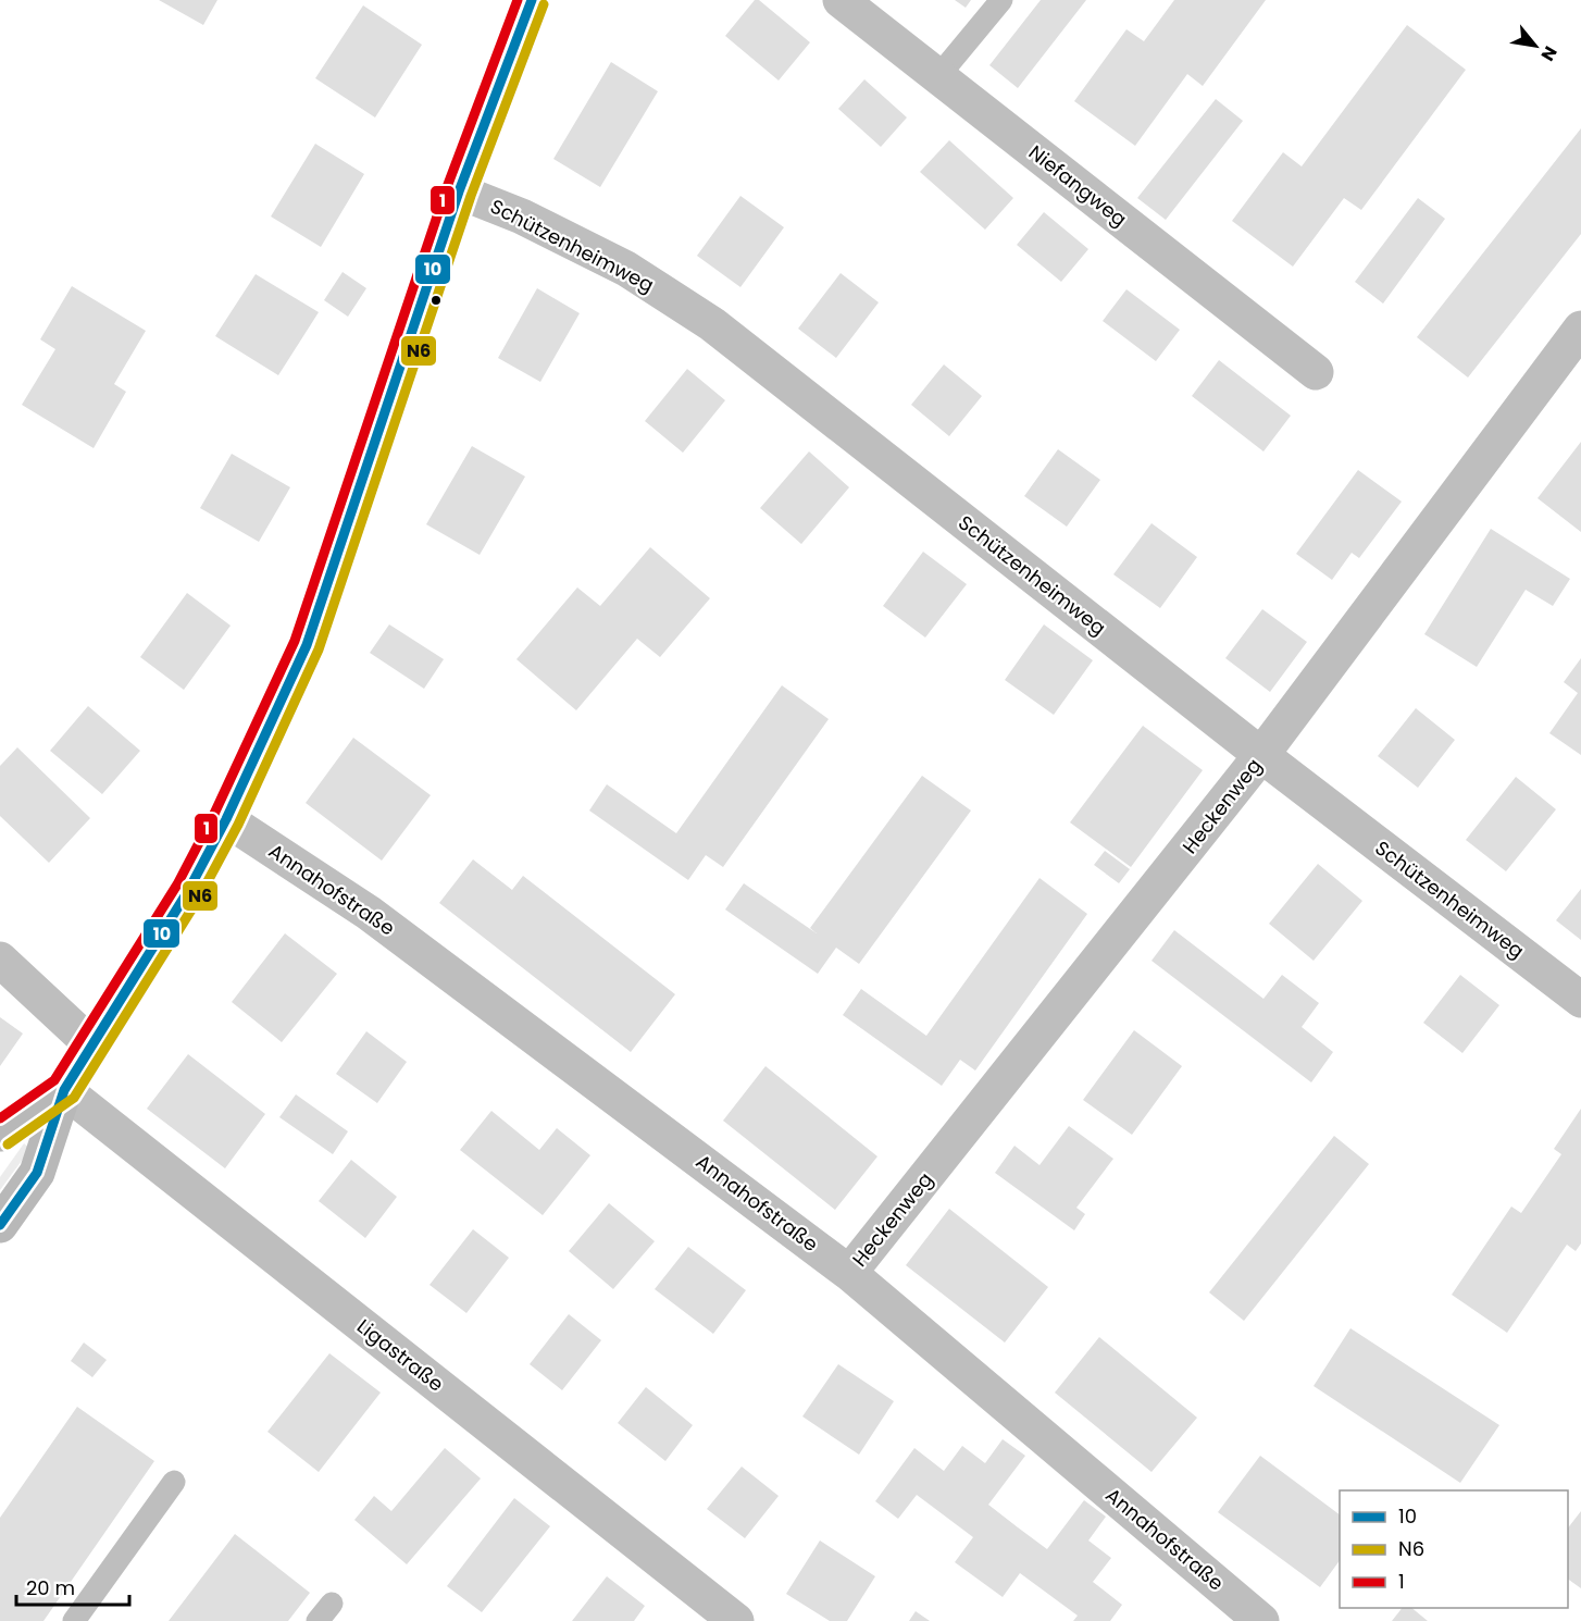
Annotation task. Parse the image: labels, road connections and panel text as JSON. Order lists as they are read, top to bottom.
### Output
{
  "streets": {
    "street": [
      "Niefangweg",
      "Schützenheimweg",
      "Heckenweg",
      "Annahofstraße",
      "Ligastraße"
    ]
  },
  "crossings": [
    ["Schützenheimweg", "Heckenweg"],
    ["Heckenweg", "Annahofstraße"]
  ],
  "lines": ["transit line 10", "transit line 1", "transit line N6"],
  "legend": ["10", "N6", "1"],
  "scale_bar": "20 m",
  "north": "bottom right"
}
